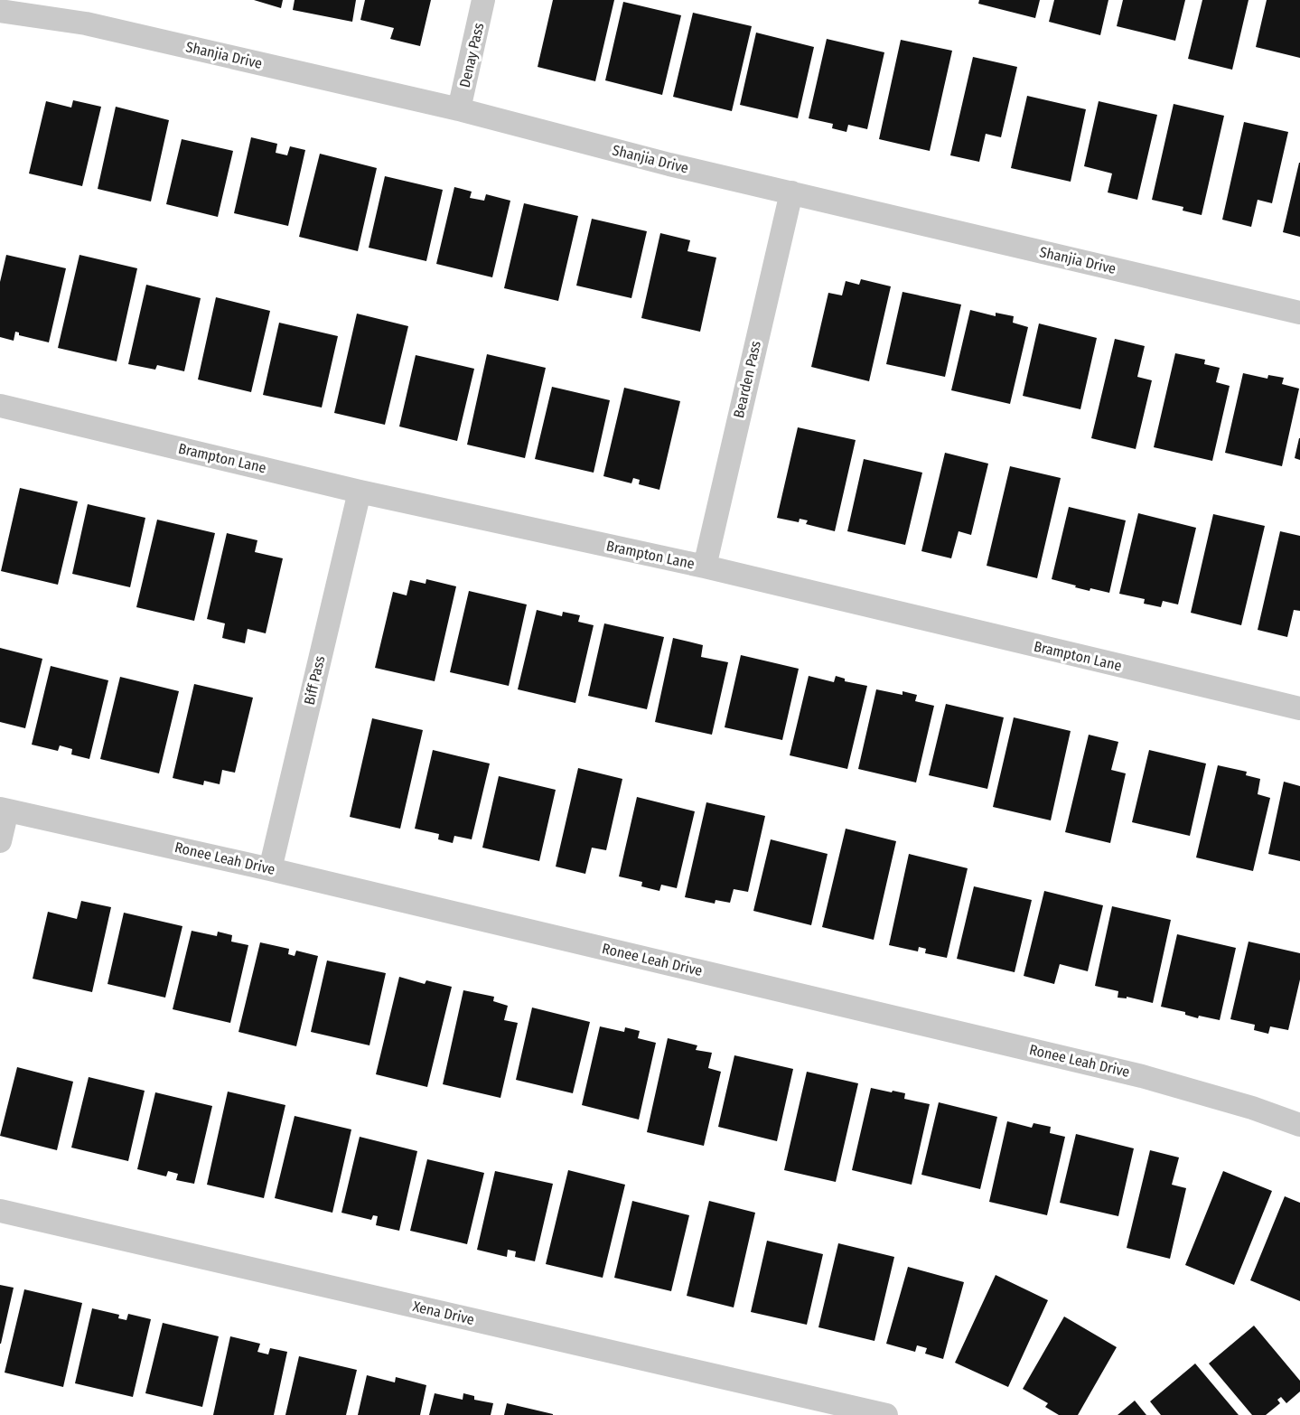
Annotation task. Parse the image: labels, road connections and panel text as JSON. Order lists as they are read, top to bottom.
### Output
{
  "streets": {
    "street": [
      "Shanjia Drive",
      "Denay Pass",
      "Bearden Pass",
      "Brampton Lane",
      "Biff Pass",
      "Ronee Leah Drive",
      "Xena Drive"
    ]
  },
  "crossings": [
    ["Shanjia Drive", "Denay Pass"],
    ["Shanjia Drive", "Bearden Pass"],
    ["Bearden Pass", "Brampton Lane"],
    ["Brampton Lane", "Biff Pass"],
    ["Biff Pass", "Ronee Leah Drive"]
  ]
}
